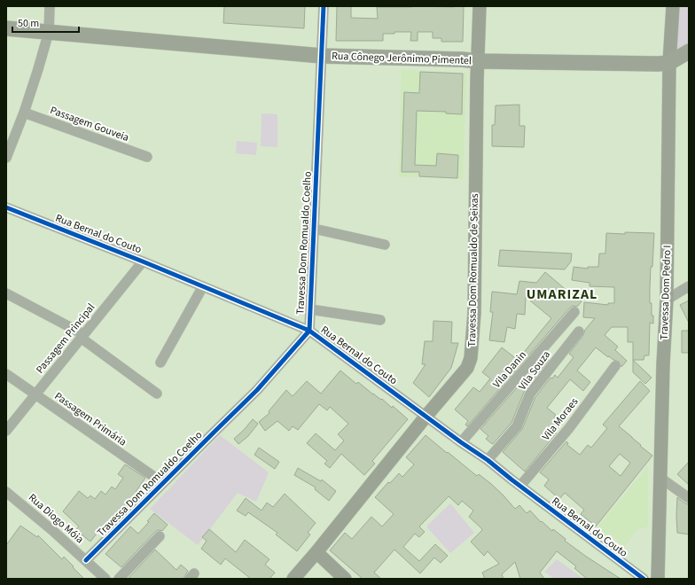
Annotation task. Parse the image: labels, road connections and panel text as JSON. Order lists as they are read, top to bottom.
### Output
{
  "streets": {
    "main road": ["Rua Cônego Jerônimo Pimentel"],
    "street": [
      "Passagem Gouveia",
      "Rua Bernal do Couto",
      "Travessa Dom Romualdo Coelho",
      "Travessa Dom Romualdo de Seixas",
      "Travessa Dom Pedro I",
      "Passagem Principal",
      "Vila Danin",
      "Vila Souza",
      "Passagem Primária",
      "Vila Moraes",
      "Rua Diogo Móia"
    ]
  },
  "crossings": [
    ["Rua Cônego Jerônimo Pimentel", "Travessa Dom Romualdo Coelho"],
    ["Rua Cônego Jerônimo Pimentel", "Travessa Dom Romualdo de Seixas"],
    ["Rua Cônego Jerônimo Pimentel", "Travessa Dom Pedro I"],
    ["Rua Bernal do Couto", "Travessa Dom Romualdo Coelho"],
    ["Rua Bernal do Couto", "Travessa Dom Romualdo de Seixas"],
    ["Rua Bernal do Couto", "Passagem Principal"],
    ["Rua Bernal do Couto", "Vila Danin"],
    ["Rua Bernal do Couto", "Vila Souza"],
    ["Rua Bernal do Couto", "Vila Moraes"],
    ["Travessa Dom Romualdo Coelho", "Passagem Primária"],
    ["Travessa Dom Romualdo Coelho", "Rua Diogo Móia"],
    ["Passagem Principal", "Passagem Primária"]
  ],
  "districts": ["UMARIZAL"],
  "scale_bar": "50 m"
}
